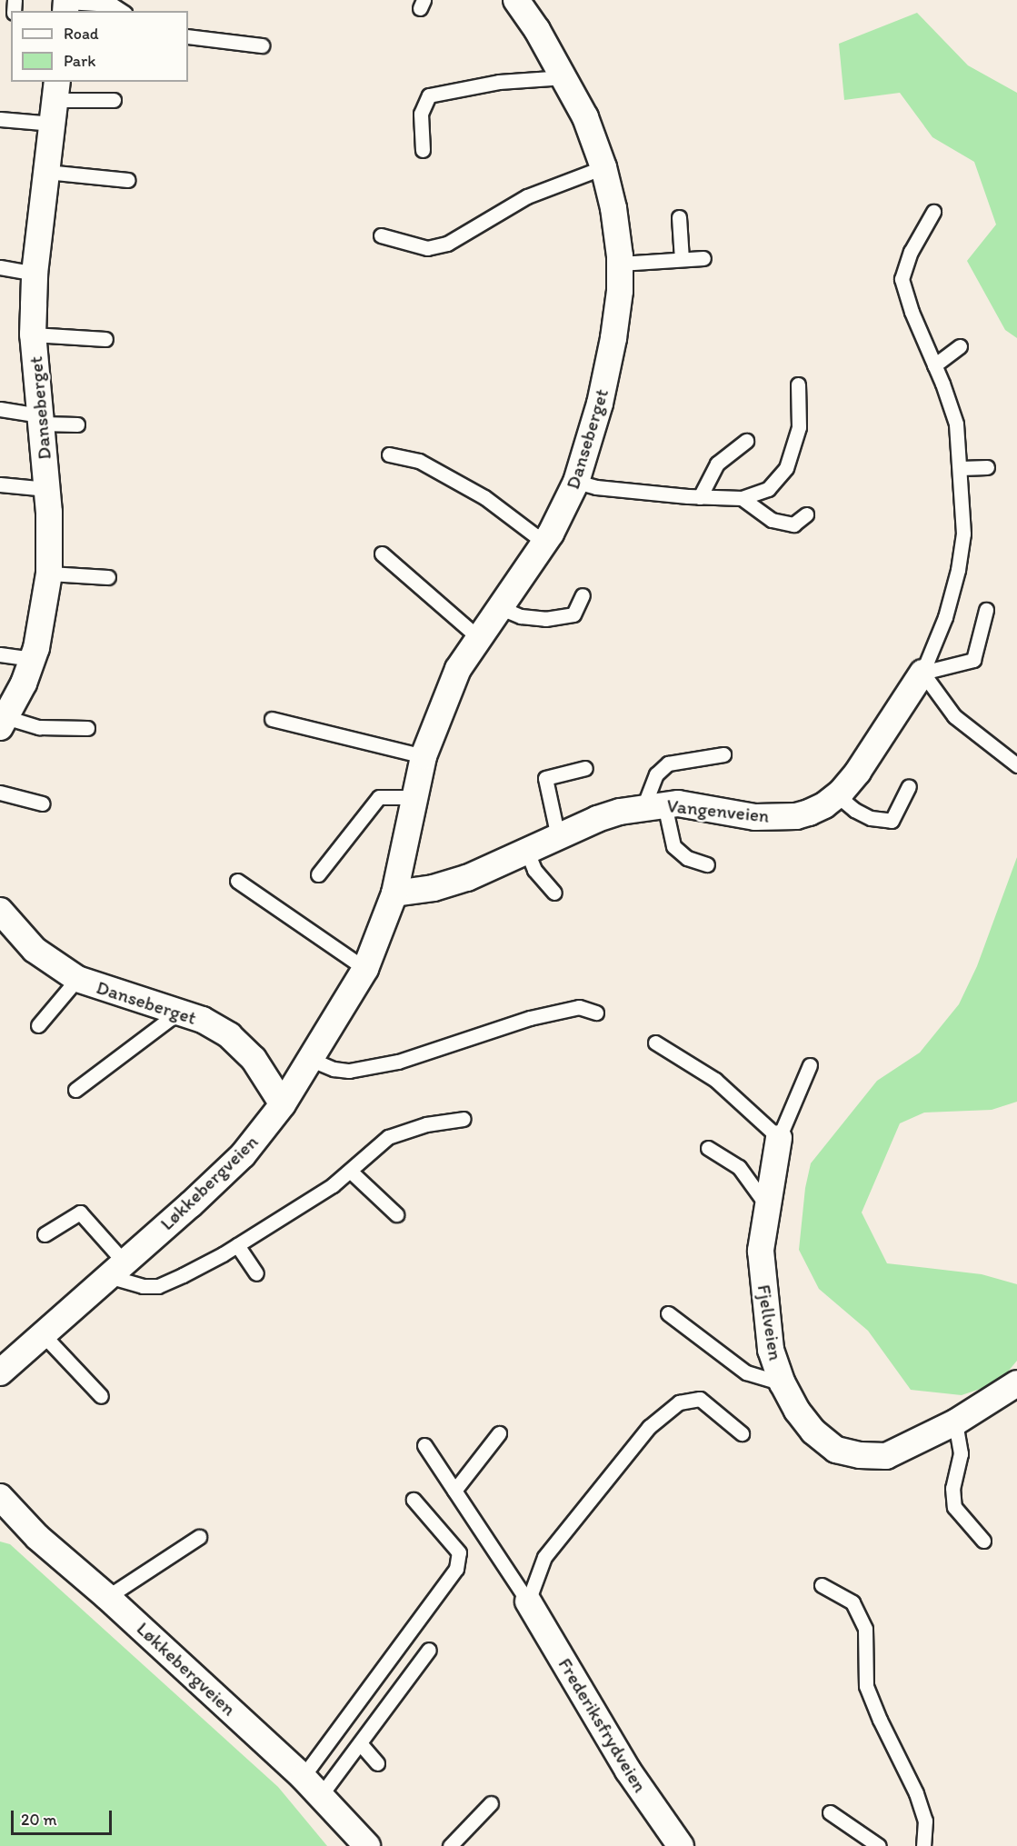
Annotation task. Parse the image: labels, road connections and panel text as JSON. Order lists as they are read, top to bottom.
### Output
{
  "streets": {
    "street": [
      "Danseberget",
      "Vangenveien",
      "Løkkebergveien",
      "Fjellveien",
      "Frederiksfrydveien"
    ]
  },
  "crossings": [
    ["Danseberget", "Vangenveien"],
    ["Danseberget", "Løkkebergveien"],
    ["Vangenveien", "Løkkebergveien"]
  ],
  "legend": ["Road", "Park"],
  "scale_bar": "20 m"
}
